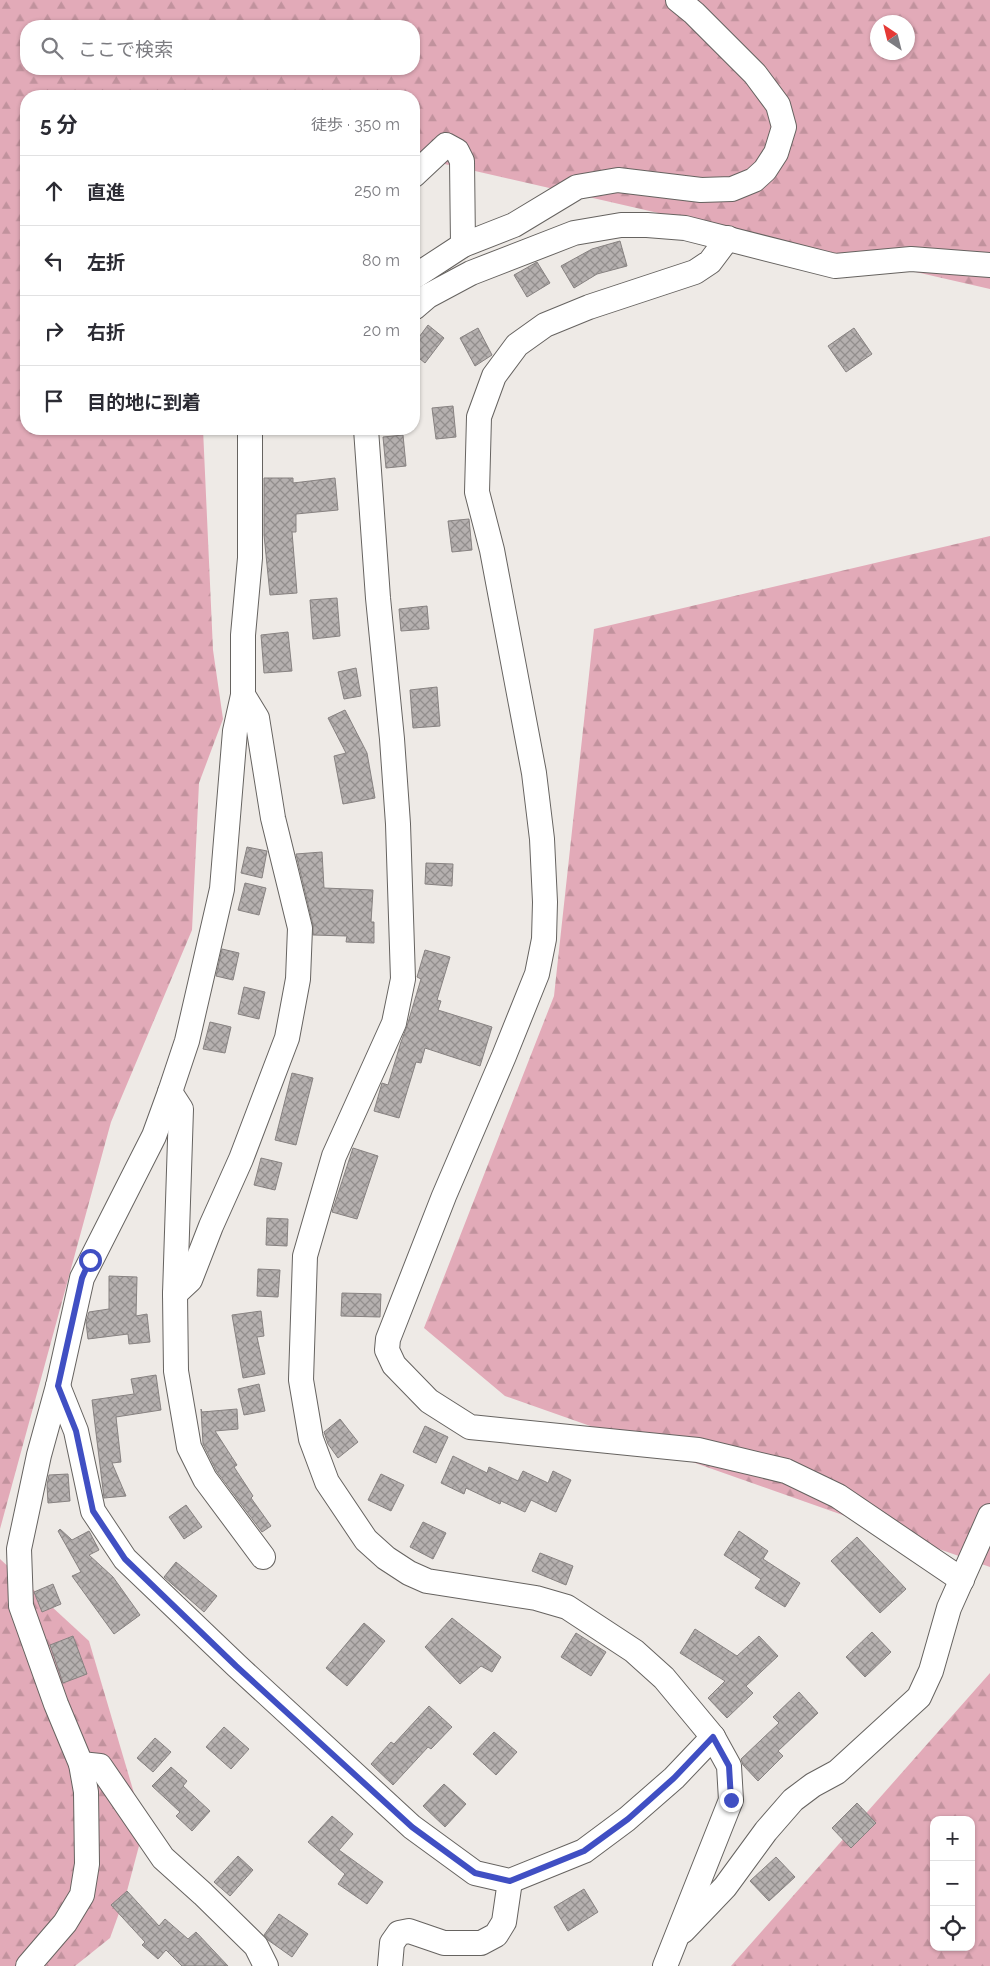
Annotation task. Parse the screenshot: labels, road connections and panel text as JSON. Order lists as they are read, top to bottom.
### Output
{
  "north": "top left",
  "page": {
    "search": "ここで検索",
    "heading": ["5 分", "徒歩 · 350 m"],
    "list": [
      ["直進", "250 m"],
      ["左折", "80 m"],
      ["右折", "20 m"],
      "目的地に到着"
    ],
    "map_buttons": ["+", "−"]
  }
}
